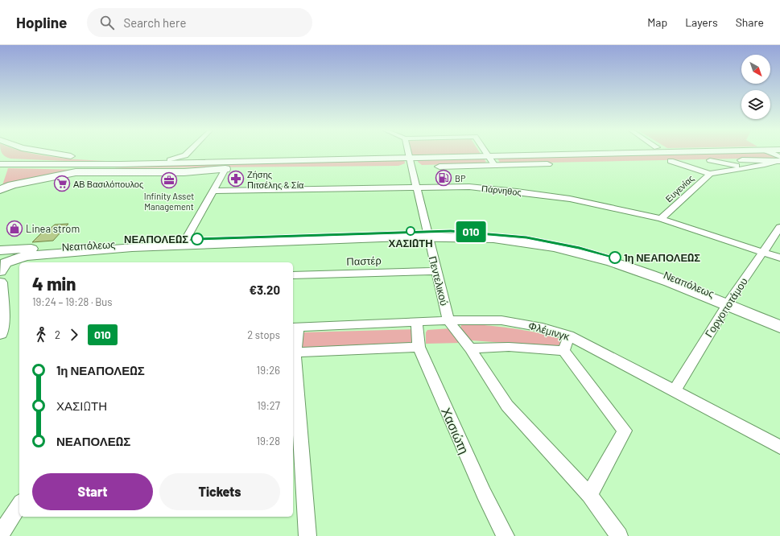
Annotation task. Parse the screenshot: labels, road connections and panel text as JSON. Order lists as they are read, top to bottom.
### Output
{
  "streets": {
    "main road": ["Νεαπόλεως"],
    "street": [
      "Ευγενίας",
      "Πάρνηθος",
      "Παστέρ",
      "Πεντελικού",
      "Γοργοποτάμου",
      "Φλέμινγκ",
      "Χασιώτη"
    ]
  },
  "crossings": [
    ["Ευγενίας", "Πάρνηθος"],
    ["Πάρνηθος", "Πεντελικού"],
    ["Πάρνηθος", "Γοργοποτάμου"],
    ["Νεαπόλεως", "Πεντελικού"],
    ["Νεαπόλεως", "Γοργοποτάμου"],
    ["Παστέρ", "Πεντελικού"],
    ["Πεντελικού", "Φλέμινγκ"],
    ["Γοργοποτάμου", "Φλέμινγκ"],
    ["Φλέμινγκ", "Χασιώτη"]
  ],
  "places": {
    "fuel station": ["BP"],
    "pharmacy": ["Ζήσης Πιτσέλης & Σία"],
    "office": ["Infinity Asset Management"],
    "supermarket": ["ΑΒ Βασιλόπουλος"],
    "shop": ["Linea strom"],
    "other": ["ΧΑΣΙΩΤΗ", "ΝΕΑΠΟΛΕΩΣ", "1η ΝΕΑΠΟΛΕΩΣ"]
  },
  "lines": ["bus line 010"],
  "north": "bottom right",
  "page": {
    "header": "Hopline",
    "search": "Search here",
    "nav": ["Map", "Layers", "Share"],
    "on_map": "010",
    "heading": ["4 min", "19:24 – 19:28 · Bus", "€3.20"],
    "legs": ["2", "010", "2 stops"],
    "list": [
      {
        "name": "1η ΝΕΑΠΟΛΕΩΣ",
        "value": "19:26"
      },
      {
        "name": "ΧΑΣΙΩΤΗ",
        "value": "19:27"
      },
      {
        "name": "ΝΕΑΠΟΛΕΩΣ",
        "value": "19:28"
      }
    ],
    "buttons": ["Start", "Tickets"]
  }
}
